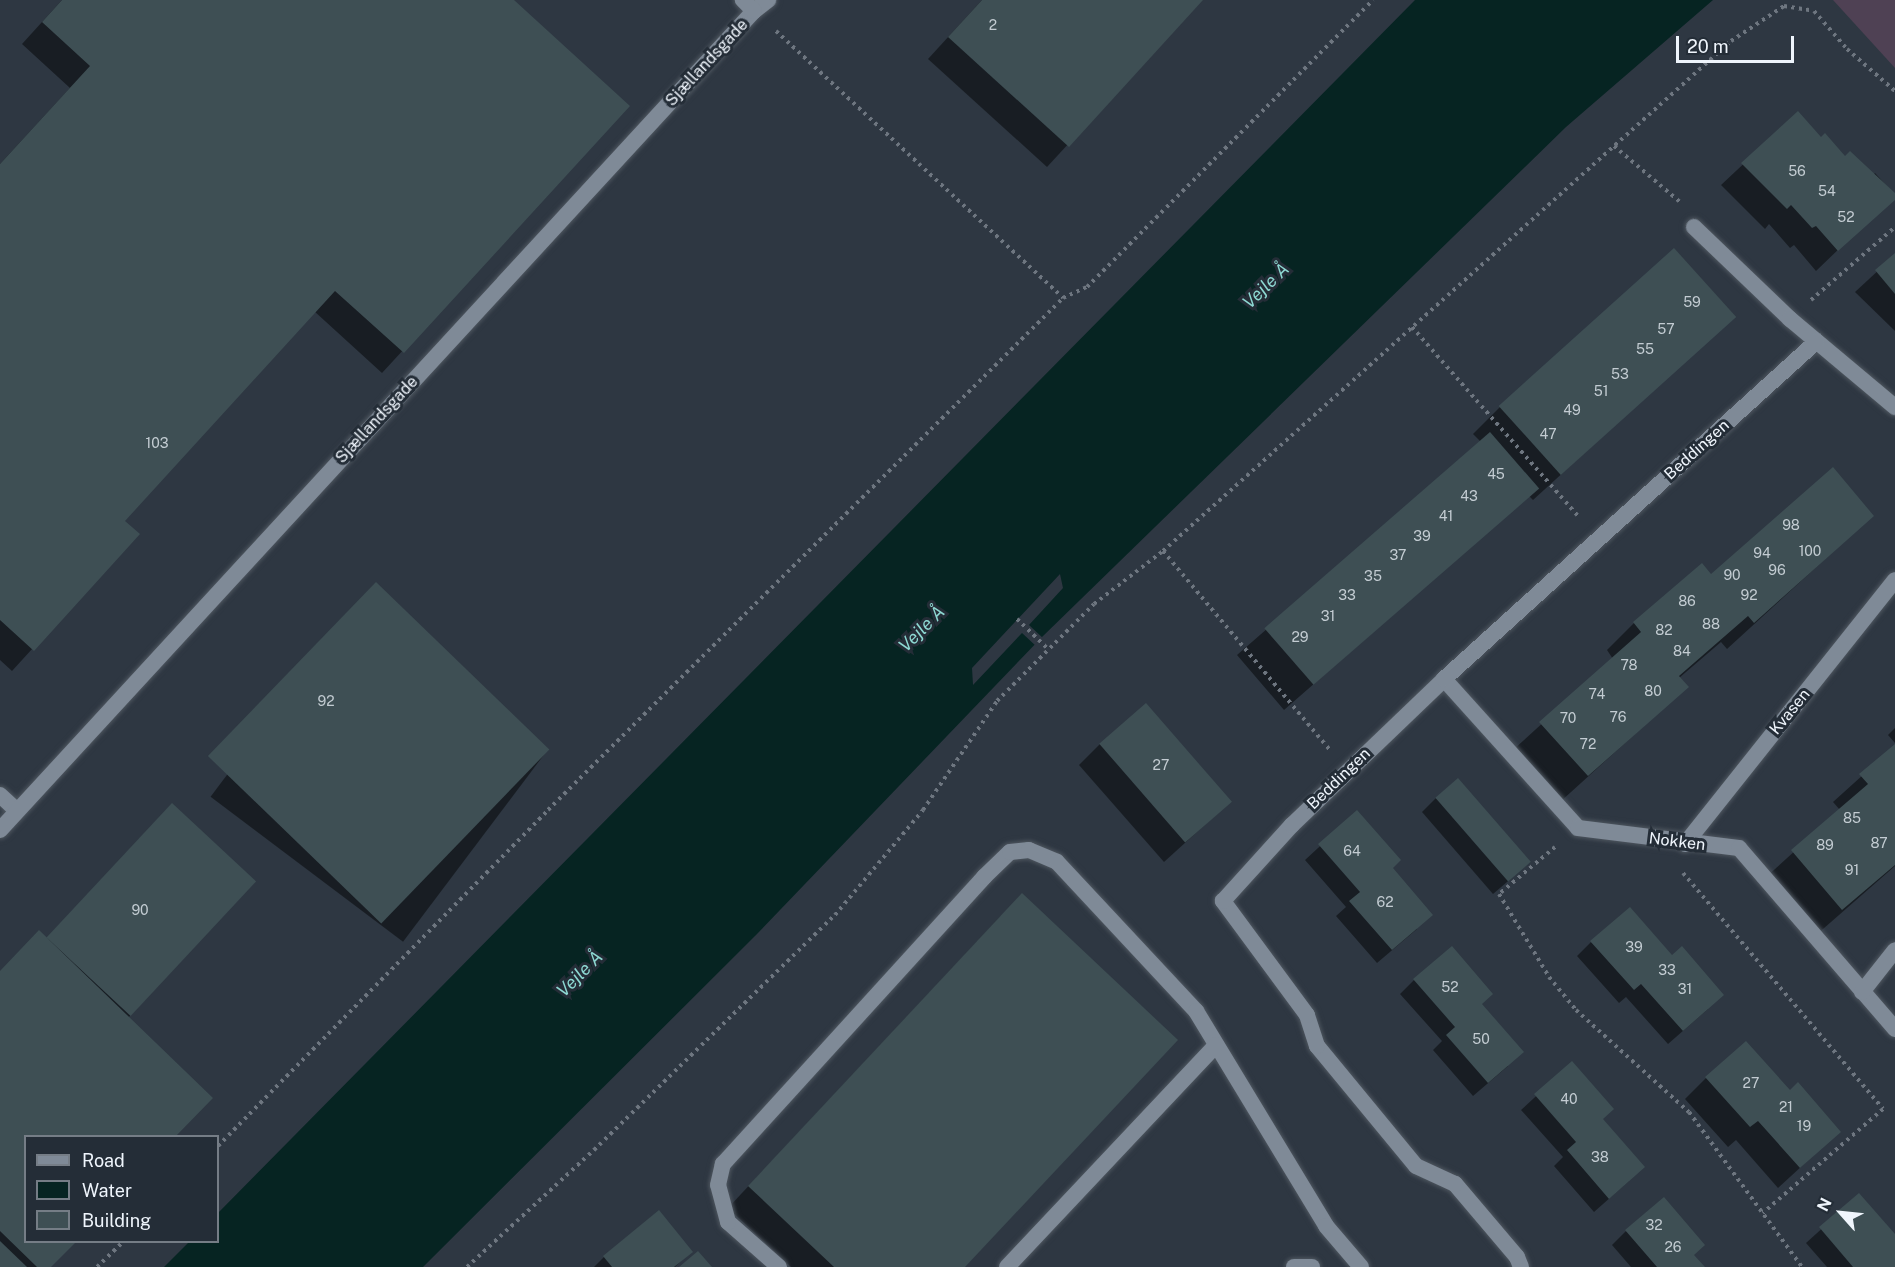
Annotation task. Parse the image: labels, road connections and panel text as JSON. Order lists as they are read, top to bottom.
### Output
{
  "streets": {
    "street": [
      "Sjællandsgade",
      "Beddingen",
      "Kvasen",
      "Nokken"
    ]
  },
  "crossings": [
    ["Kvasen", "Nokken"]
  ],
  "water": ["Vejle Å"],
  "house_numbers": [
    "2",
    "56",
    "54",
    "52",
    "59",
    "57",
    "55",
    "53",
    "51",
    "49",
    "47",
    "103",
    "45",
    "43",
    "41",
    "98",
    "39",
    "100",
    "94",
    "37",
    "96",
    "90",
    "35",
    "33",
    "92",
    "86",
    "31",
    "88",
    "82",
    "29",
    "84",
    "78",
    "80",
    "74",
    "92",
    "76",
    "70",
    "72",
    "27",
    "85",
    "87",
    "89",
    "64",
    "91",
    "62",
    "90",
    "39",
    "33",
    "52",
    "31",
    "50",
    "27",
    "40",
    "21",
    "19",
    "38",
    "32",
    "26"
  ],
  "legend": ["Road", "Water", "Building"],
  "scale_bar": "20 m",
  "north": "top left"
}
